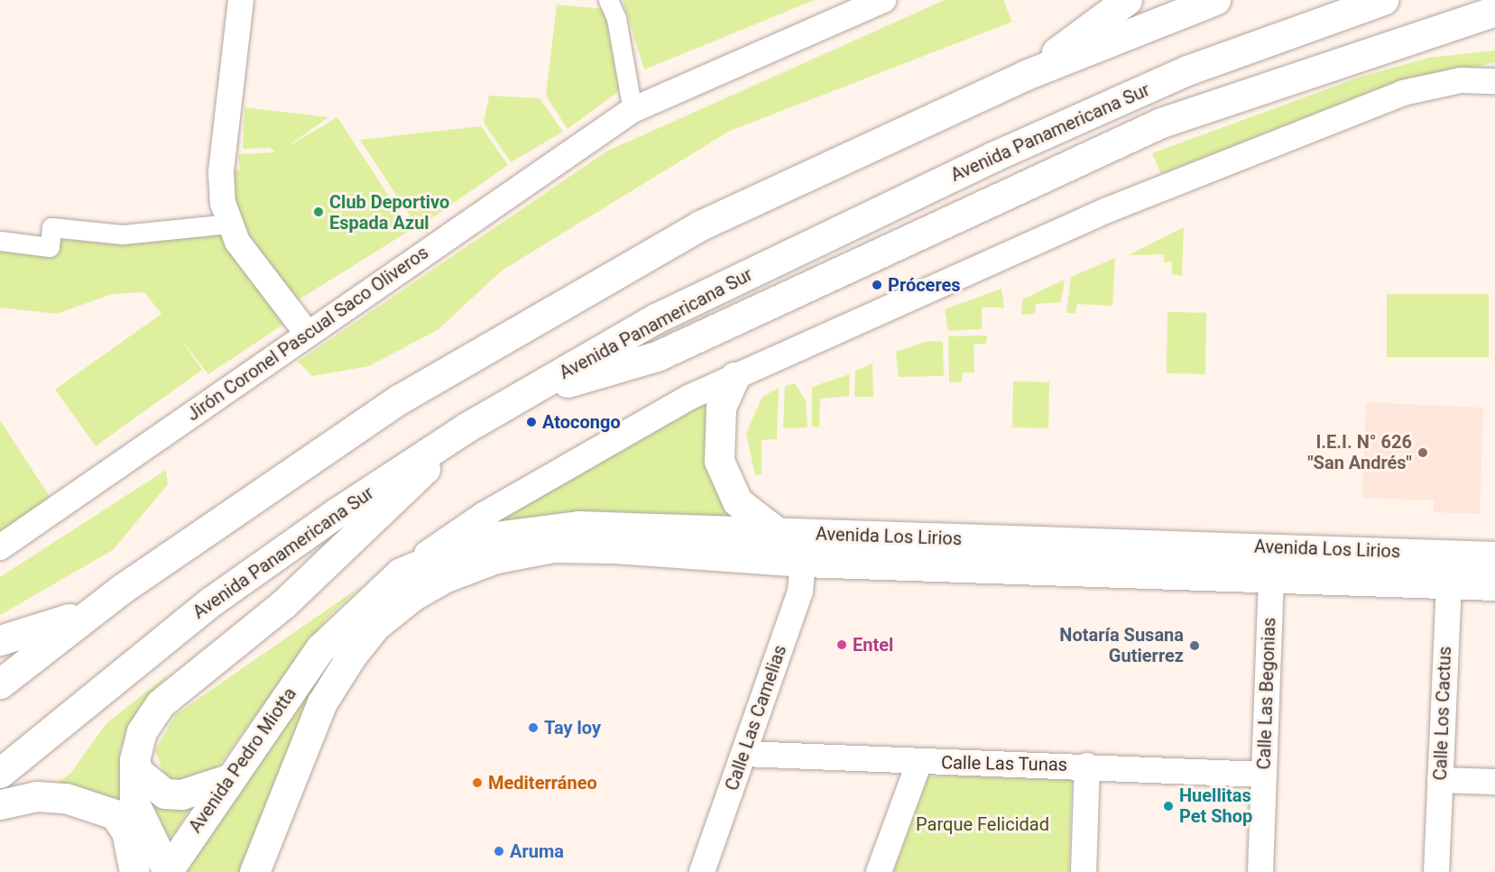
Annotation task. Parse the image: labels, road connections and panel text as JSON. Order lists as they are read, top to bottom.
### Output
{
  "streets": {
    "main road": ["Avenida Panamericana Sur", "Avenida Los Lirios", "Avenida Pedro Miotta"],
    "street": [
      "Jirón Coronel Pascual Saco Oliveros",
      "Calle Las Begonias",
      "Calle Los Cactus",
      "Calle Las Camelias",
      "Calle Las Tunas"
    ]
  },
  "crossings": [
    ["Avenida Los Lirios", "Calle Las Begonias"],
    ["Avenida Los Lirios", "Calle Los Cactus"],
    ["Avenida Los Lirios", "Calle Las Camelias"],
    ["Avenida Los Lirios", "Avenida Pedro Miotta"],
    ["Calle Las Begonias", "Calle Las Tunas"],
    ["Calle Las Camelias", "Calle Las Tunas"]
  ],
  "parks": ["Parque Felicidad"],
  "places": [
    "Club Deportivo Espada Azul",
    "Próceres",
    "Atocongo",
    "I.E.I. N° 626 \"San Andrés\"",
    "Entel",
    "Notaría Susana Gutierrez",
    "Tay loy",
    "Mediterráneo",
    "Huellitas Pet Shop",
    "Aruma"
  ]
}
